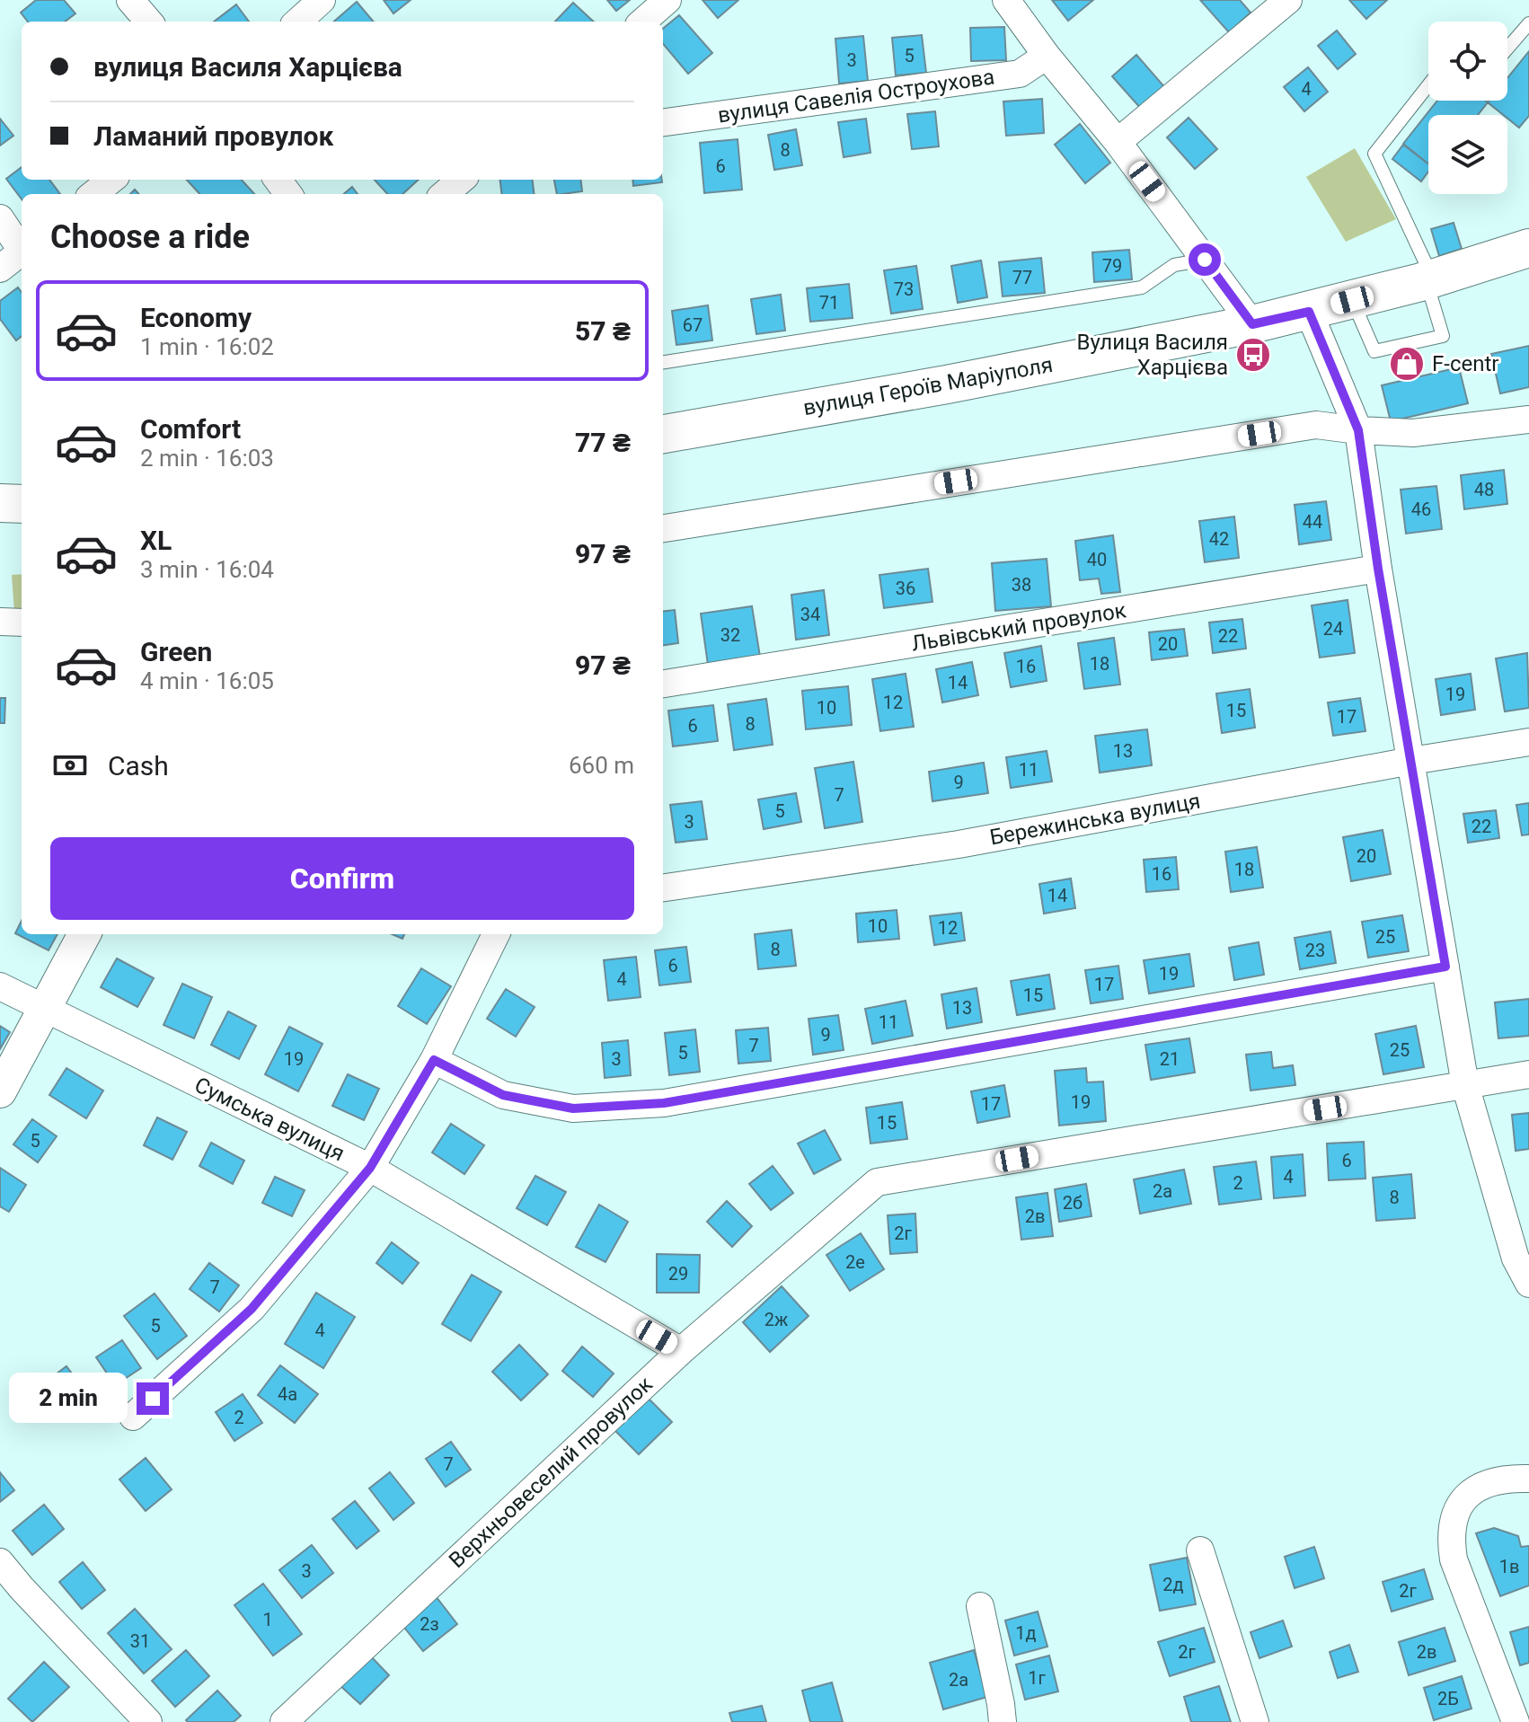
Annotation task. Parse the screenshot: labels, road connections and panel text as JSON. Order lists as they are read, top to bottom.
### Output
{
  "streets": {
    "main road": ["вулиця Героїв Маріуполя"],
    "street": [
      "вулиця Савелія Остроухова",
      "Львівський провулок",
      "Бережинська вулиця",
      "Сумська вулиця",
      "Верхньовеселий провулок"
    ]
  },
  "crossings": [
    ["Сумська вулиця", "Верхньовеселий провулок"]
  ],
  "places": {
    "bus stop": ["Вулиця Василя Харцієва"],
    "shop": ["F-centr"]
  },
  "house_numbers": [
    "5",
    "3",
    "4",
    "8",
    "6",
    "79",
    "77",
    "73",
    "71",
    "67",
    "48",
    "46",
    "44",
    "42",
    "40",
    "38",
    "36",
    "34",
    "24",
    "32",
    "22",
    "20",
    "18",
    "16",
    "14",
    "19",
    "12",
    "10",
    "15",
    "17",
    "8",
    "6",
    "13",
    "11",
    "9",
    "7",
    "5",
    "3",
    "22",
    "20",
    "18",
    "16",
    "14",
    "10",
    "12",
    "25",
    "8",
    "23",
    "6",
    "19",
    "4",
    "17",
    "15",
    "13",
    "11",
    "9",
    "7",
    "25",
    "5",
    "19",
    "3",
    "21",
    "19",
    "17",
    "15",
    "5",
    "6",
    "4",
    "2",
    "2а",
    "8",
    "2б",
    "2в",
    "2г",
    "2е",
    "29",
    "7",
    "2ж",
    "5",
    "4",
    "4а",
    "2",
    "7",
    "1в",
    "3",
    "2д",
    "2г",
    "1",
    "2з",
    "1д",
    "31",
    "2г",
    "2в",
    "1г",
    "2а",
    "2Б"
  ],
  "page": {
    "banner": ["вулиця Василя Харцієва", "Ламаний провулок"],
    "heading": "Choose a ride",
    "list": [
      {
        "name": "Economy",
        "note": "1 min · 16:02",
        "value": "57 ₴"
      },
      {
        "name": "Comfort",
        "note": "2 min · 16:03",
        "value": "77 ₴"
      },
      {
        "name": "XL",
        "note": "3 min · 16:04",
        "value": "97 ₴"
      },
      {
        "name": "Green",
        "note": "4 min · 16:05",
        "value": "97 ₴"
      }
    ],
    "pay": ["Cash", "660 m"],
    "buttons": "Confirm",
    "bubble": "2 min"
  }
}
